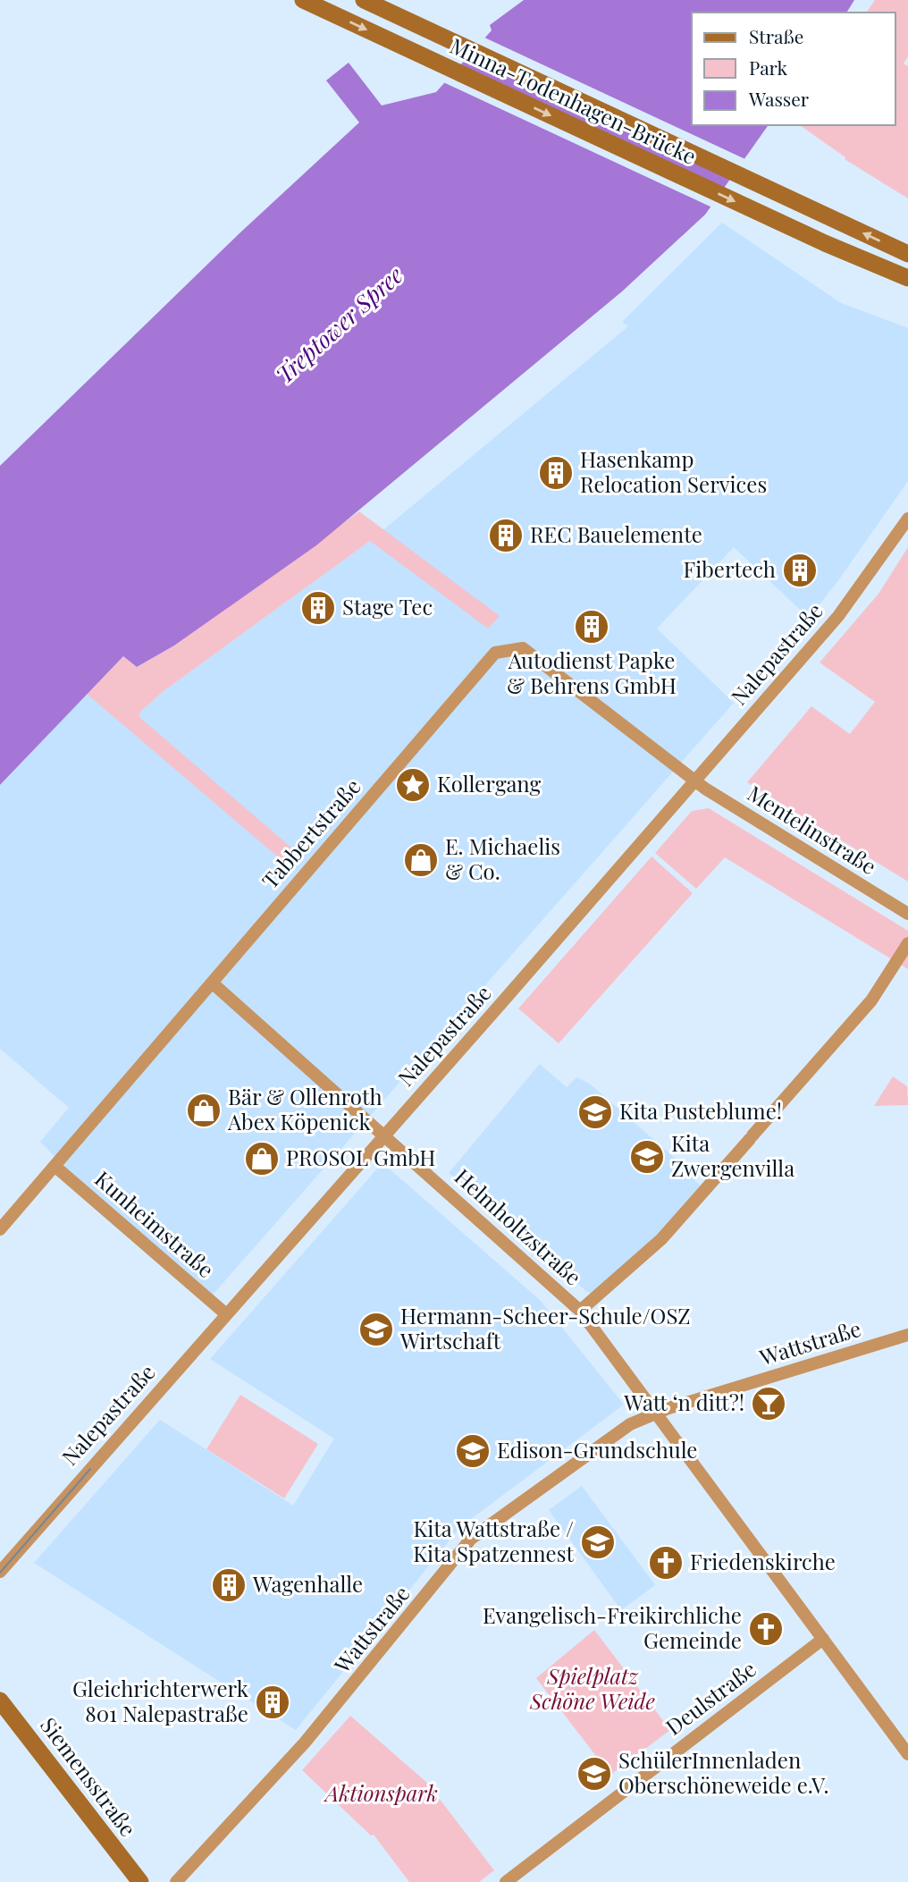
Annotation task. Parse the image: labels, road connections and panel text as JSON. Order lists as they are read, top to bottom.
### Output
{
  "streets": {
    "main road": ["Minna-Todenhagen-Brücke", "Siemensstraße"],
    "street": [
      "Nalepastraße",
      "Mentelinstraße",
      "Tabbertstraße",
      "Kunheimstraße",
      "Helmholtzstraße",
      "Wattstraße",
      "Deulstraße"
    ]
  },
  "crossings": [
    ["Nalepastraße", "Mentelinstraße"],
    ["Nalepastraße", "Tabbertstraße"],
    ["Nalepastraße", "Kunheimstraße"],
    ["Nalepastraße", "Helmholtzstraße"],
    ["Mentelinstraße", "Tabbertstraße"],
    ["Tabbertstraße", "Kunheimstraße"],
    ["Tabbertstraße", "Helmholtzstraße"],
    ["Helmholtzstraße", "Wattstraße"],
    ["Helmholtzstraße", "Deulstraße"]
  ],
  "water": ["Treptower Spree"],
  "parks": ["Spielplatz Schöne Weide", "Aktionspark"],
  "places": {
    "building": [
      "Hasenkamp Relocation Services",
      "REC Bauelemente",
      "Fibertech",
      "Stage Tec",
      "Autodienst Papke & Behrens GmbH",
      "Wagenhalle",
      "Gleichrichterwerk 801 Nalepastraße"
    ],
    "place": ["Kollergang"],
    "shop": ["E. Michaelis & Co.", "Bär & Ollenroth Abex Köpenick", "PROSOL GmbH"],
    "school or university": [
      "Kita Pusteblume!",
      "Kita Zwergenvilla",
      "Hermann-Scheer-Schule/OSZ Wirtschaft",
      "Edison-Grundschule",
      "Kita Wattstraße / Kita Spatzennest",
      "SchülerInnenladen Oberschöneweide e.V."
    ],
    "bar": ["Watt ‘n ditt?!"],
    "church": ["Friedenskirche", "Evangelisch-Freikirchliche Gemeinde"]
  },
  "legend": ["Straße", "Park", "Wasser"]
}
